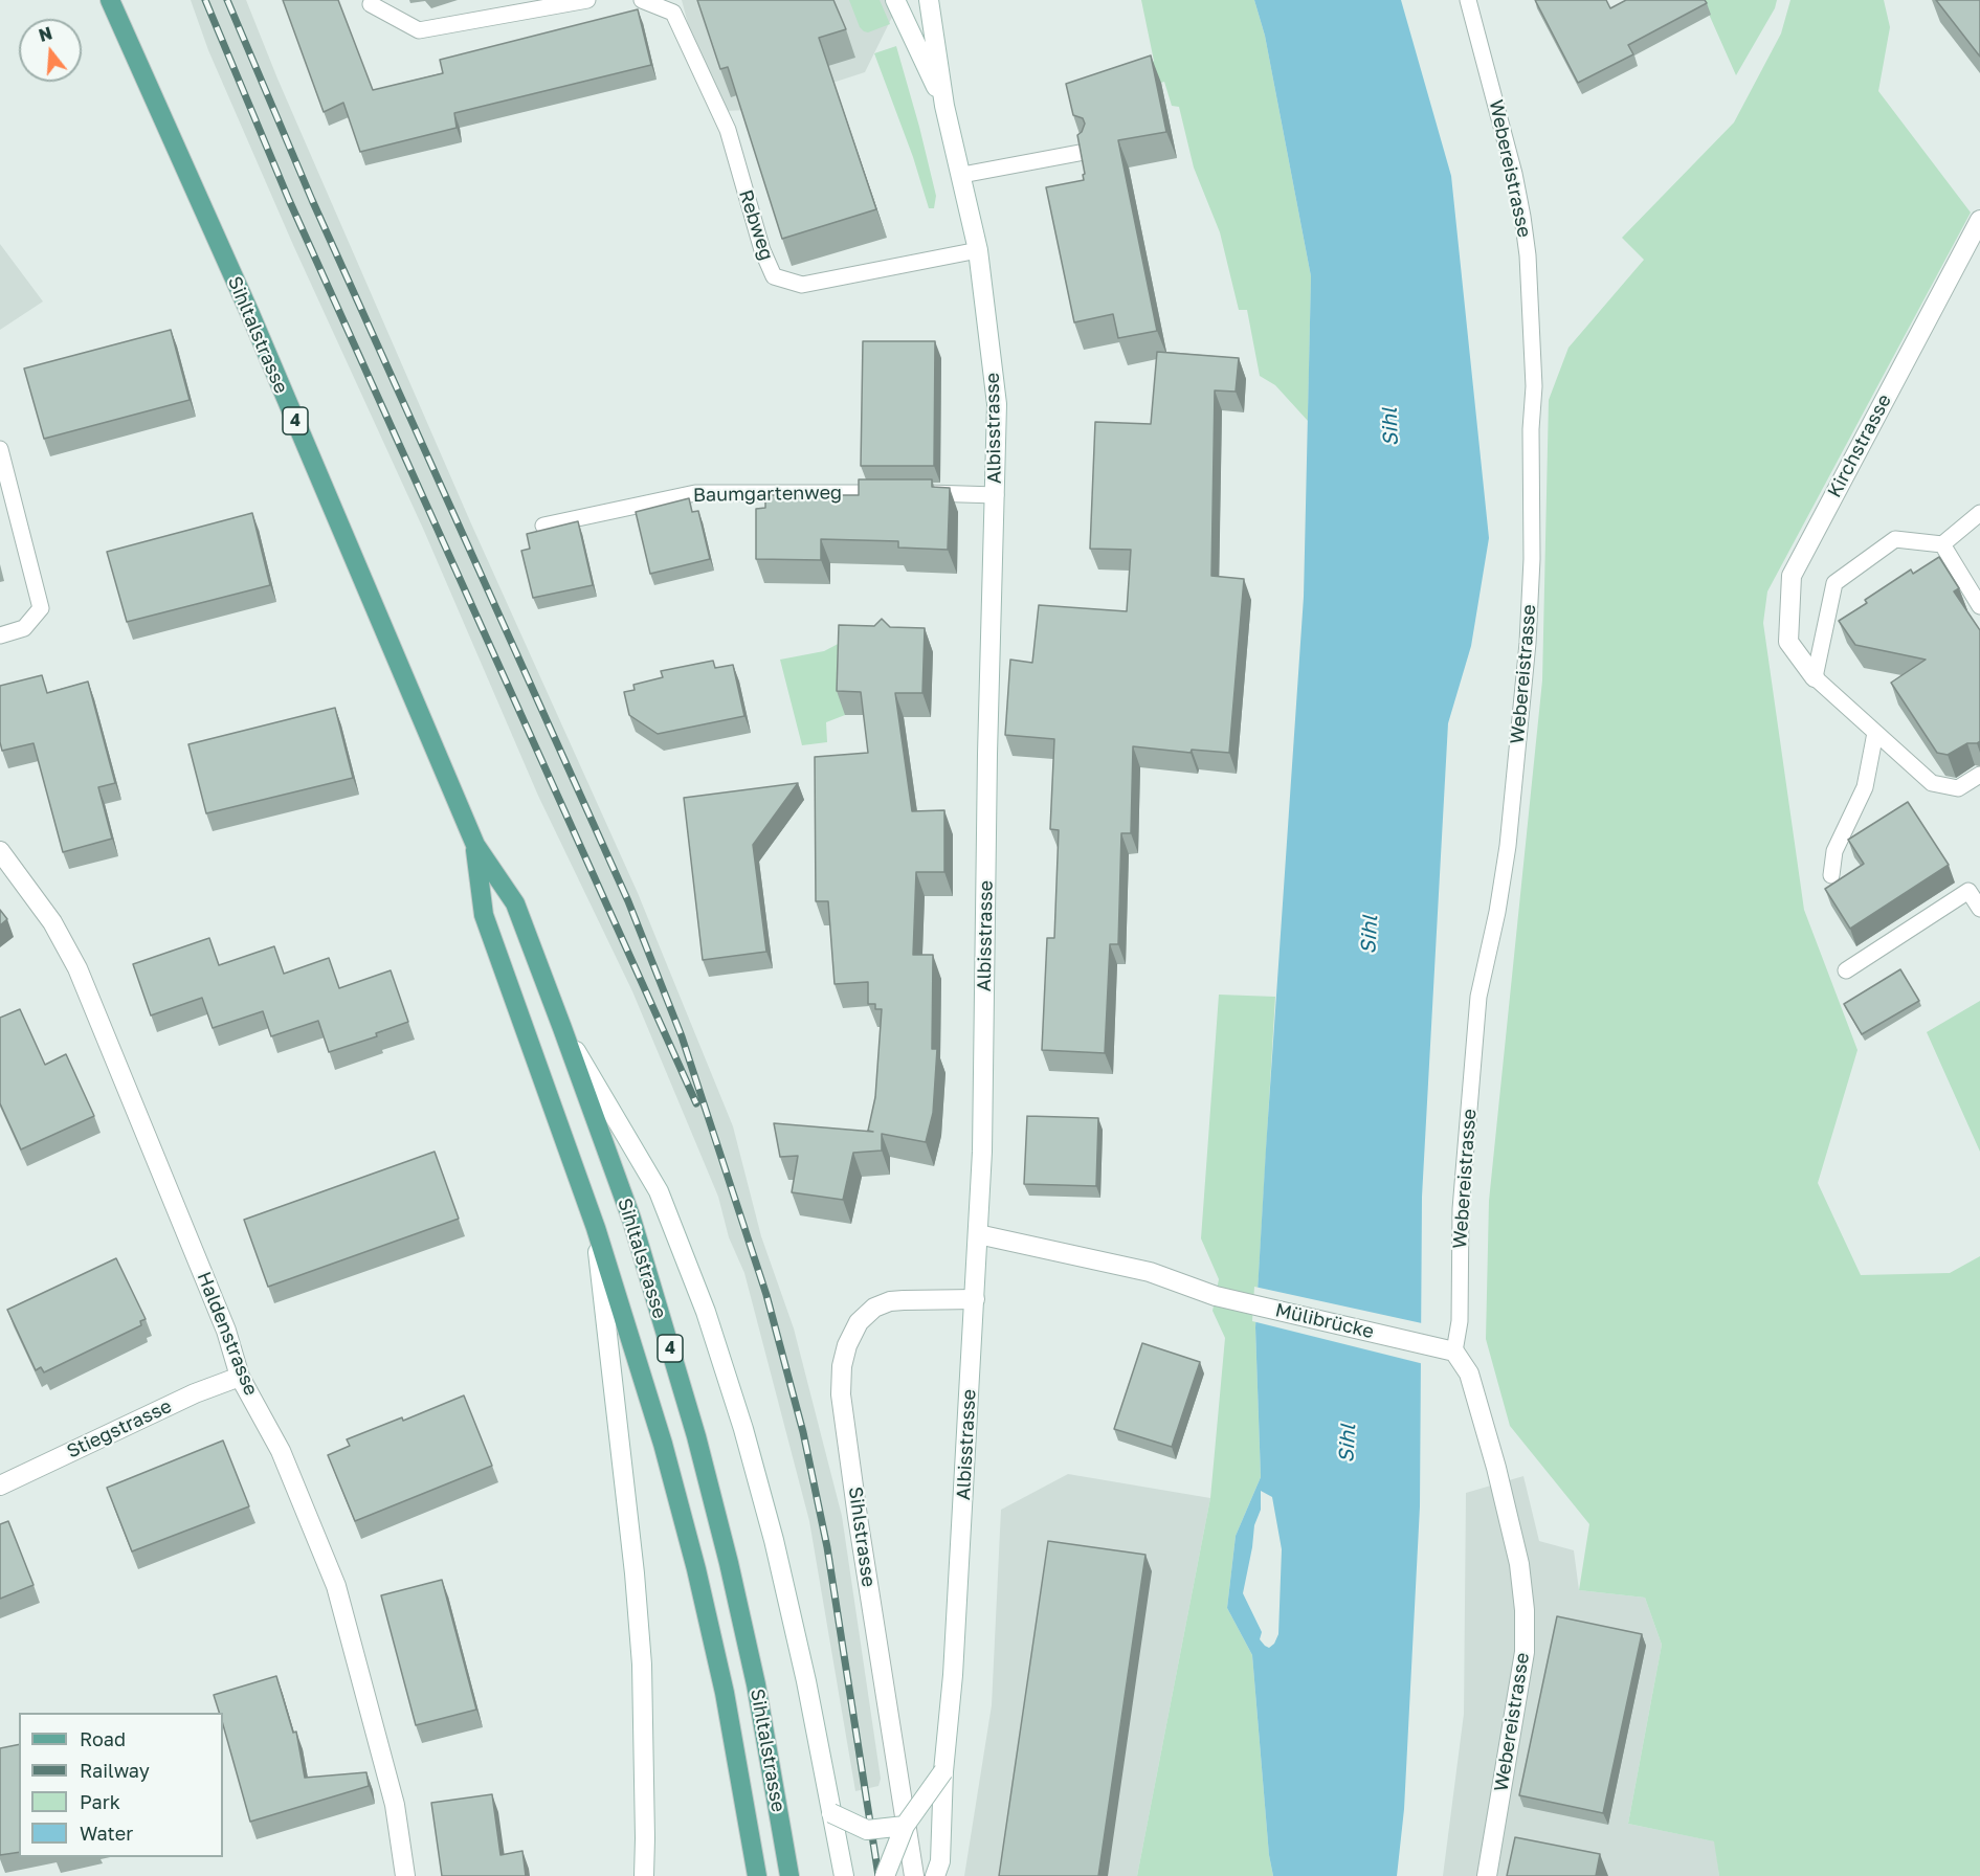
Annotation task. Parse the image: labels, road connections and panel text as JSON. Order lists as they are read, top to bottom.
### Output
{
  "streets": {
    "main road": [
      "Webereistrasse",
      "Sihltalstrasse",
      "4",
      "Albisstrasse",
      "Kirchstrasse",
      "Mülibrücke",
      "Haldenstrasse",
      "Stiegstrasse",
      "Sihlstrasse"
    ],
    "lane": ["Rebweg", "Baumgartenweg"]
  },
  "crossings": [
    ["Webereistrasse", "Mülibrücke"],
    ["Rebweg", "Albisstrasse"],
    ["Albisstrasse", "Baumgartenweg"],
    ["Albisstrasse", "Mülibrücke"],
    ["Albisstrasse", "Sihlstrasse"],
    ["Haldenstrasse", "Stiegstrasse"]
  ],
  "water": ["Sihl"],
  "legend": [
    "Road",
    "Railway",
    "Park",
    "Water"
  ],
  "north": "top"
}
